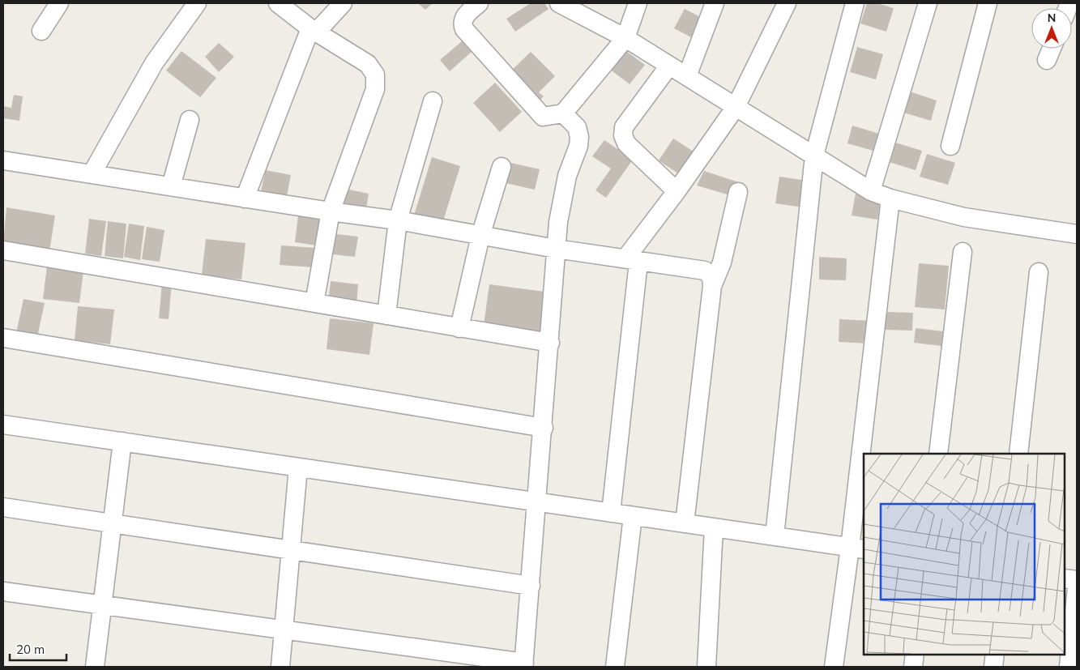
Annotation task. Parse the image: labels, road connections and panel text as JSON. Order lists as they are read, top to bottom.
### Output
{
  "scale_bar": "20 m",
  "north": "top"
}
